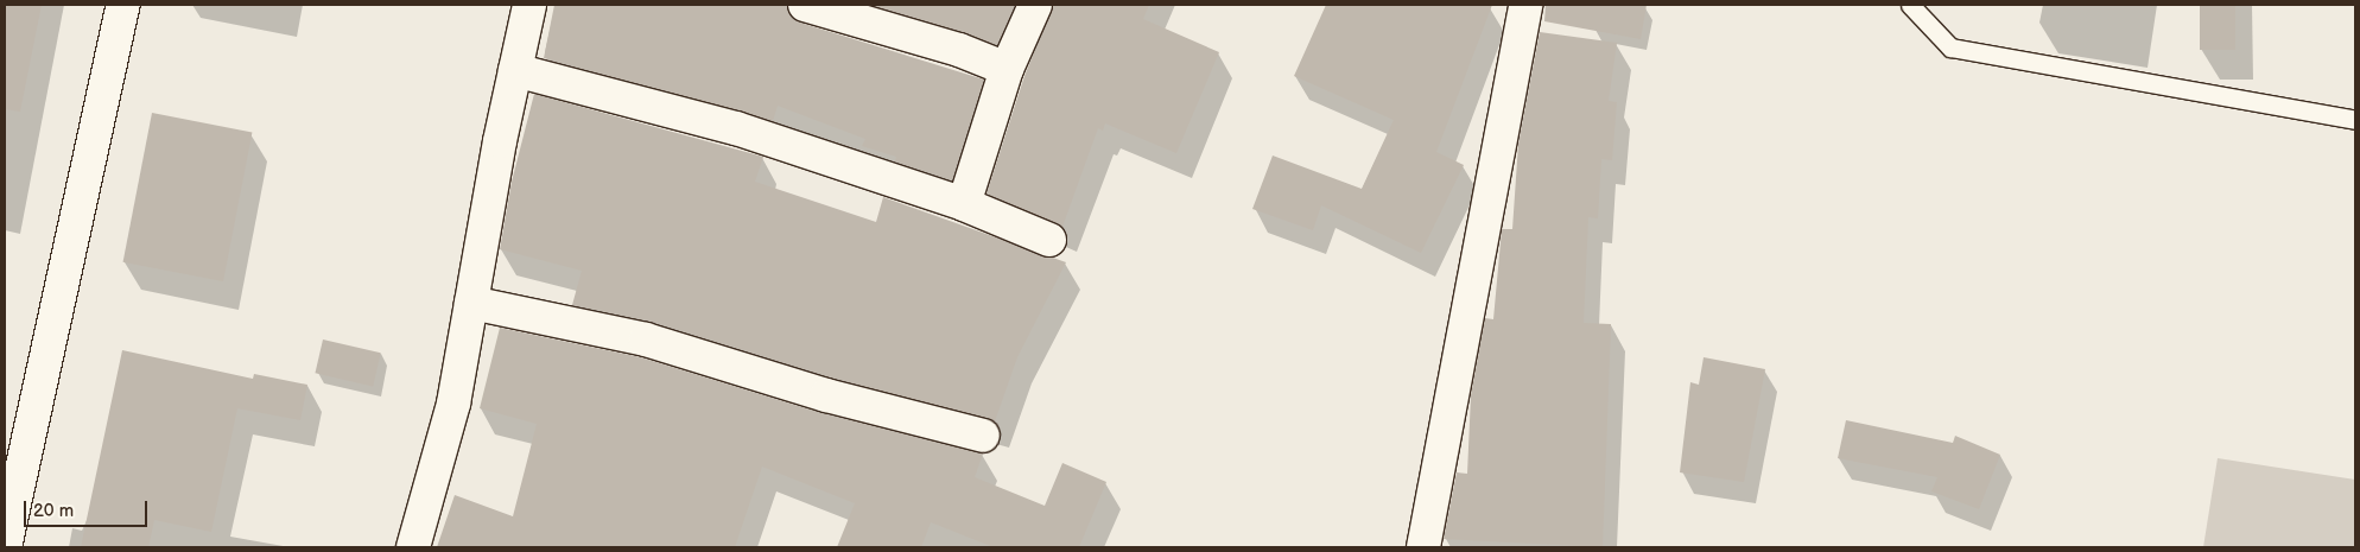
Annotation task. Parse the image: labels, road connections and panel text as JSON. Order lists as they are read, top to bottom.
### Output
{
  "scale_bar": "20 m"
}
